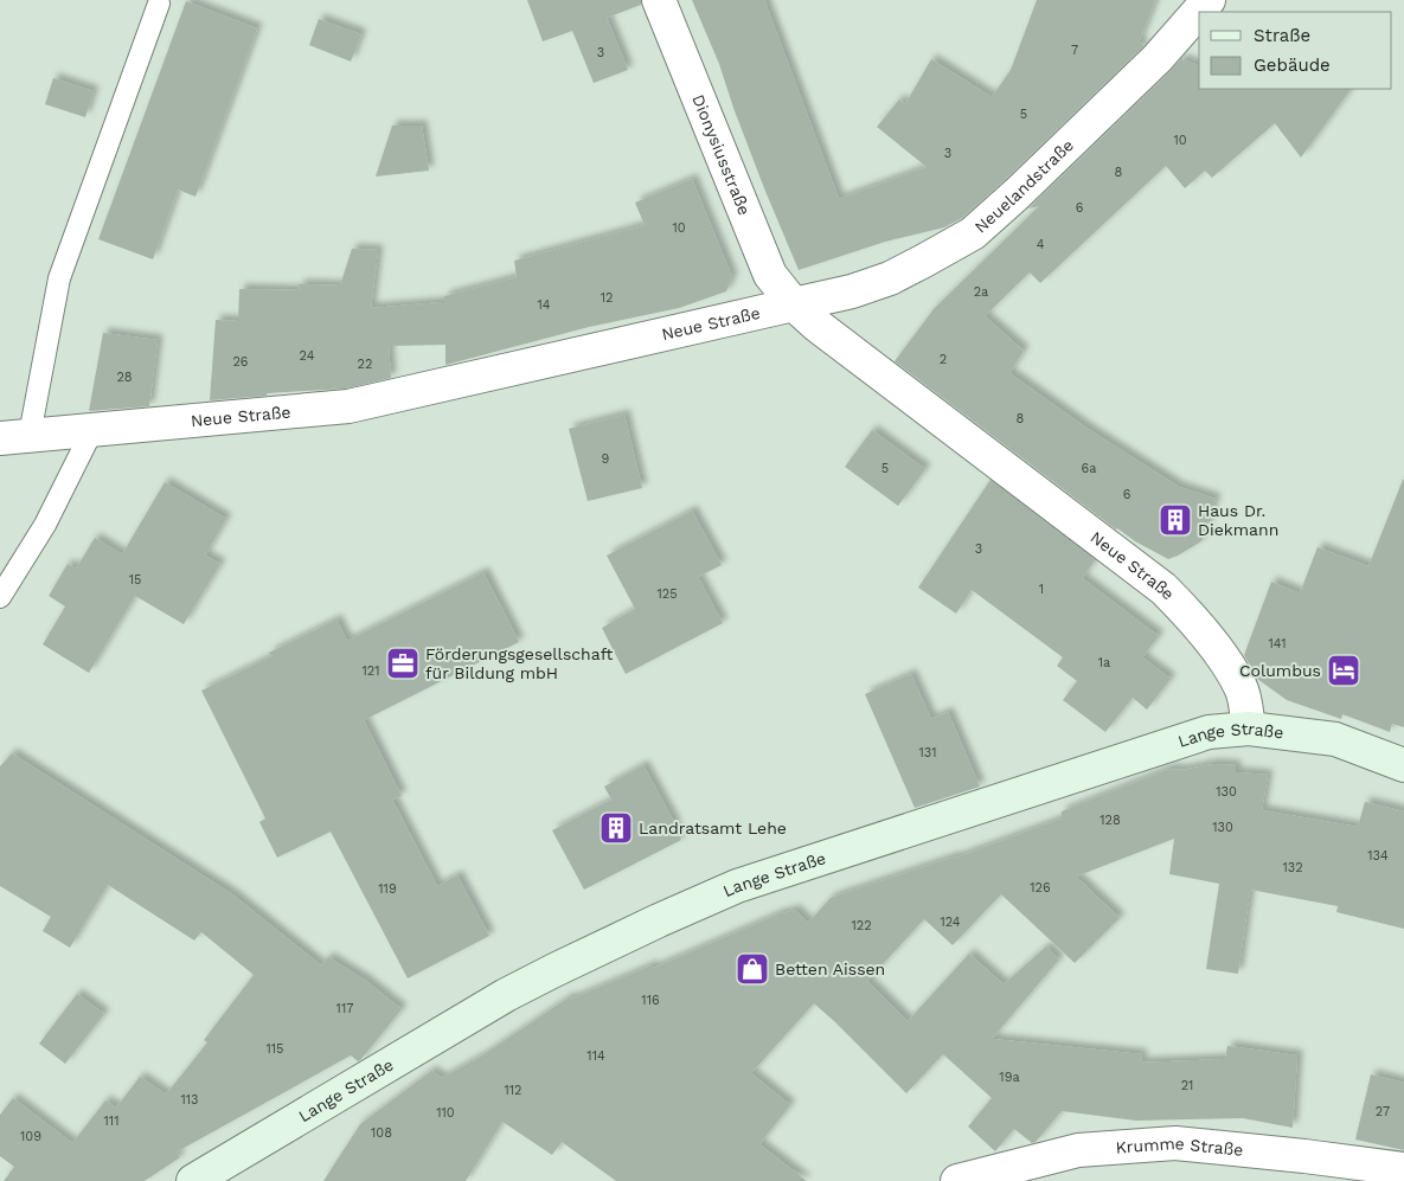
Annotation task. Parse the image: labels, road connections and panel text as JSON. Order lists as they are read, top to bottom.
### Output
{
  "streets": {
    "street": [
      "Dionysiusstraße",
      "Neuelandstraße",
      "Neue Straße",
      "Lange Straße",
      "Krumme Straße"
    ]
  },
  "crossings": [
    ["Dionysiusstraße", "Neuelandstraße"],
    ["Dionysiusstraße", "Neue Straße"],
    ["Neuelandstraße", "Neue Straße"],
    ["Neue Straße", "Lange Straße"]
  ],
  "places": {
    "building": ["Haus Dr. Diekmann", "Landratsamt Lehe"],
    "office": ["Förderungsgesellschaft für Bildung mbH"],
    "hotel": ["Columbus"],
    "shop": ["Betten Aissen"]
  },
  "house_numbers": [
    "7",
    "3",
    "5",
    "10",
    "3",
    "8",
    "6",
    "10",
    "4",
    "2a",
    "12",
    "14",
    "24",
    "2",
    "26",
    "22",
    "28",
    "8",
    "9",
    "5",
    "6a",
    "6",
    "3",
    "15",
    "1",
    "125",
    "141",
    "1a",
    "121",
    "131",
    "130",
    "128",
    "130",
    "134",
    "132",
    "126",
    "119",
    "124",
    "122",
    "116",
    "117",
    "115",
    "114",
    "19a",
    "21",
    "112",
    "113",
    "27",
    "110",
    "111",
    "108",
    "109"
  ],
  "legend": ["Straße", "Gebäude"]
}
